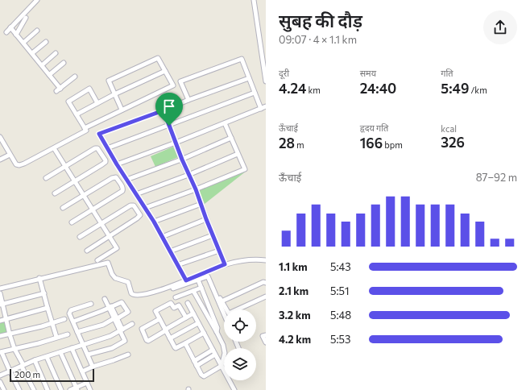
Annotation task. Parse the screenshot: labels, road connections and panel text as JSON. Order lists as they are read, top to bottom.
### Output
{
  "scale_bar": "200 m",
  "page": {
    "heading": ["सुबह की दौड़", "09:07 · 4 × 1.1 km"],
    "stats": [
      ["दूरी", "4.24 km"],
      ["समय", "24:40"],
      ["गति", "5:49 /km"],
      ["ऊँचाई", "28 m"],
      ["हृदय गति", "166 bpm"],
      ["kcal", "326"]
    ],
    "chart": ["ऊँचाई", "87–92 m"],
    "list": [
      {
        "name": "1.1 km",
        "note": "5:43"
      },
      {
        "name": "2.1 km",
        "note": "5:51"
      },
      {
        "name": "3.2 km",
        "note": "5:48"
      },
      {
        "name": "4.2 km",
        "note": "5:53"
      }
    ],
    "scale": "200 m"
  }
}
